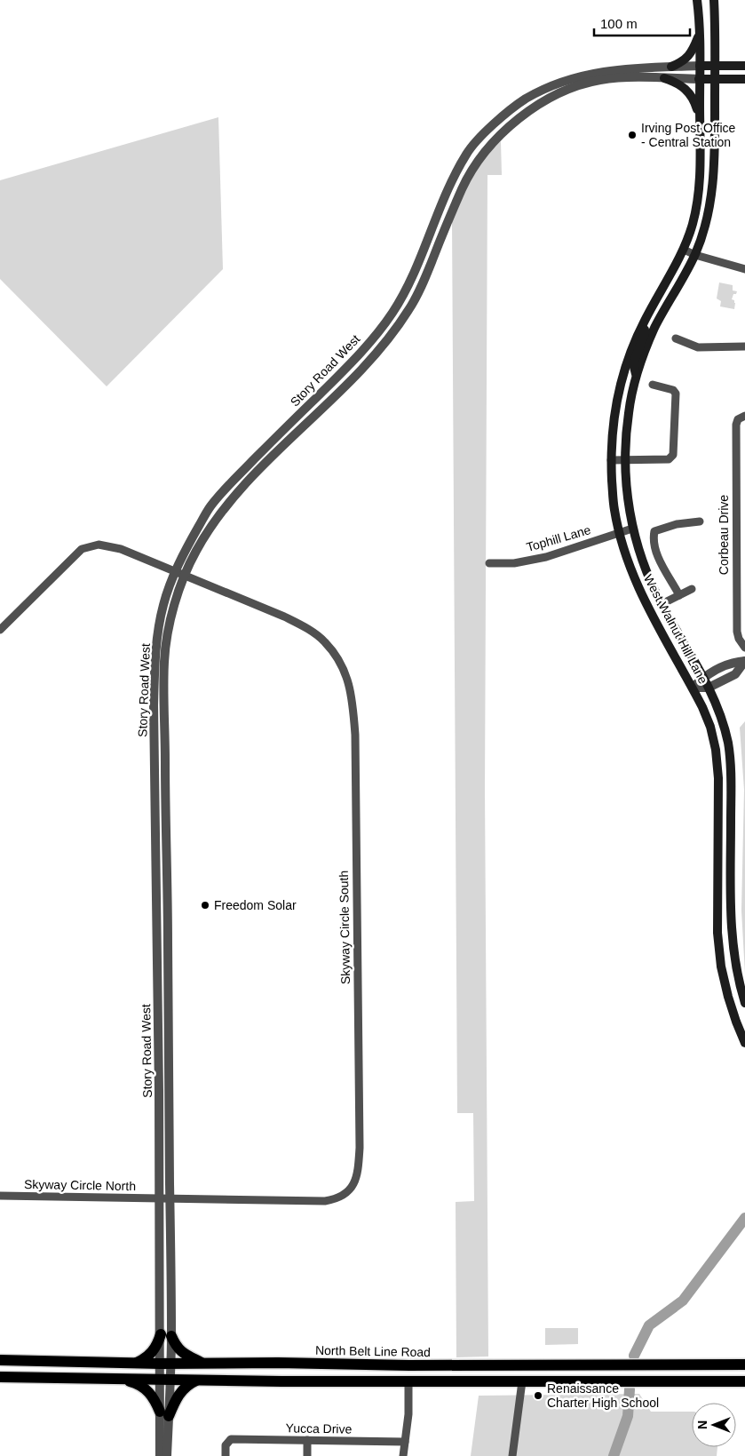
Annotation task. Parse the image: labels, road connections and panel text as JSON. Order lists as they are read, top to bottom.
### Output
{
  "streets": {
    "main road": ["West Walnut Hill Lane", "North Belt Line Road"],
    "street": [
      "Story Road West",
      "Corbeau Drive",
      "Tophill Lane",
      "Skyway Circle South",
      "Skyway Circle North",
      "Yucca Drive"
    ]
  },
  "crossings": [
    ["Story Road West", "West Walnut Hill Lane"],
    ["Story Road West", "Skyway Circle South"],
    ["Story Road West", "Skyway Circle North"],
    ["Story Road West", "North Belt Line Road"],
    ["Tophill Lane", "West Walnut Hill Lane"],
    ["Skyway Circle South", "Skyway Circle North"]
  ],
  "places": ["Irving Post Office - Central Station", "Freedom Solar", "Renaissance Charter High School"],
  "scale_bar": "100 m",
  "north": "left"
}
